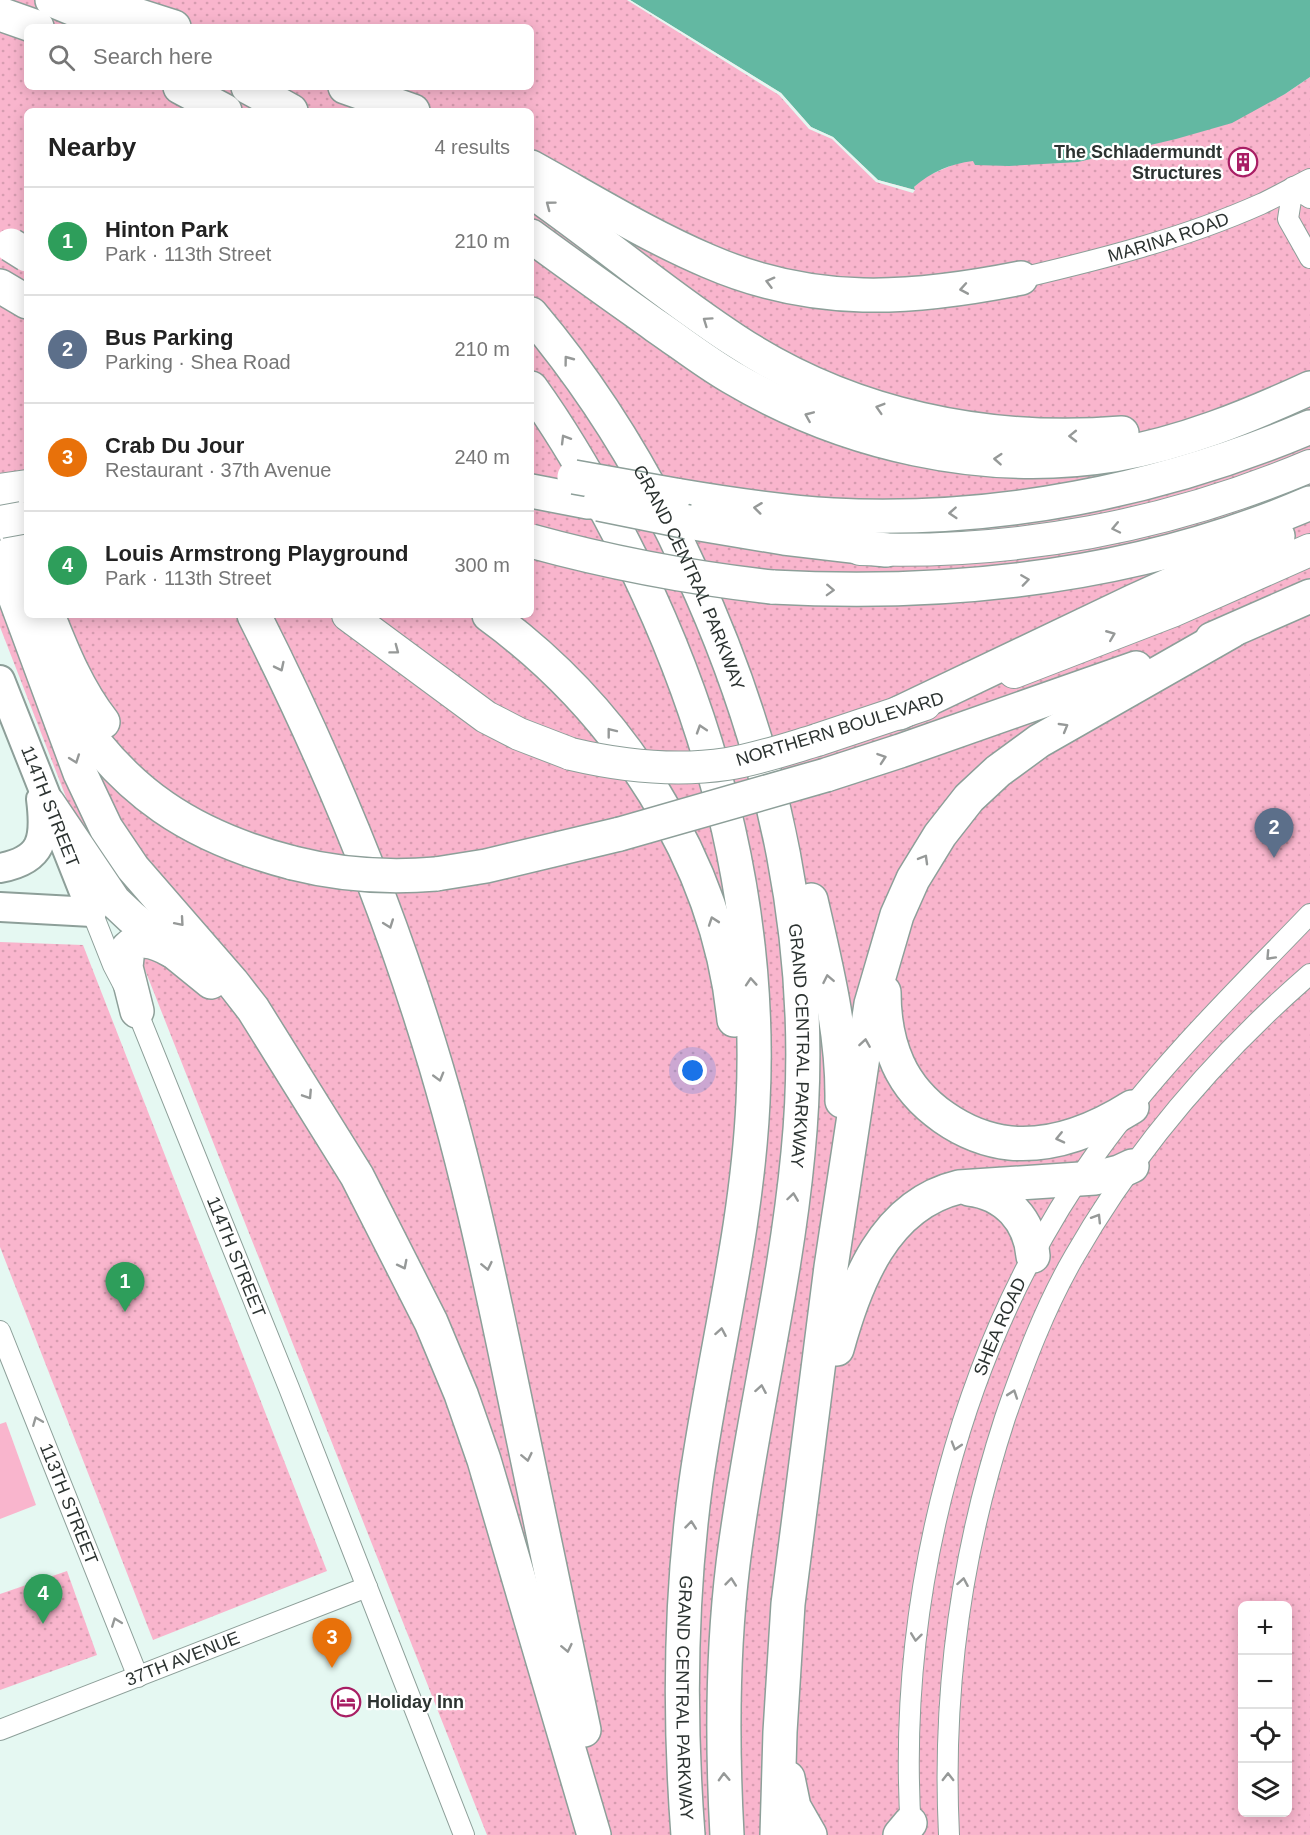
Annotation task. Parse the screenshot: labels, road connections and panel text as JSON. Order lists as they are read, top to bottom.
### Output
{
  "streets": {
    "highway": ["GRAND CENTRAL PARKWAY"],
    "main road": ["NORTHERN BOULEVARD"],
    "street": [
      "MARINA ROAD",
      "114TH STREET",
      "SHEA ROAD",
      "113TH STREET",
      "37TH AVENUE"
    ]
  },
  "crossings": [
    ["114TH STREET", "37TH AVENUE"],
    ["113TH STREET", "37TH AVENUE"]
  ],
  "one_way": ["NORTHERN BOULEVARD", "113TH STREET"],
  "places": {
    "building": ["The Schladermundt Structures"],
    "hotel": ["Holiday Inn"]
  },
  "page": {
    "search": "Search here",
    "heading": ["Nearby", "4 results"],
    "list": [
      {
        "mark": "1",
        "name": "Hinton Park",
        "note": "Park · 113th Street",
        "value": "210 m"
      },
      {
        "mark": "2",
        "name": "Bus Parking",
        "note": "Parking · Shea Road",
        "value": "210 m"
      },
      {
        "mark": "3",
        "name": "Crab Du Jour",
        "note": "Restaurant · 37th Avenue",
        "value": "240 m"
      },
      {
        "mark": "4",
        "name": "Louis Armstrong Playground",
        "note": "Park · 113th Street",
        "value": "300 m"
      }
    ],
    "pins": [
      "2",
      "1",
      "4",
      "3"
    ],
    "map_buttons": ["+", "−"]
  }
}
